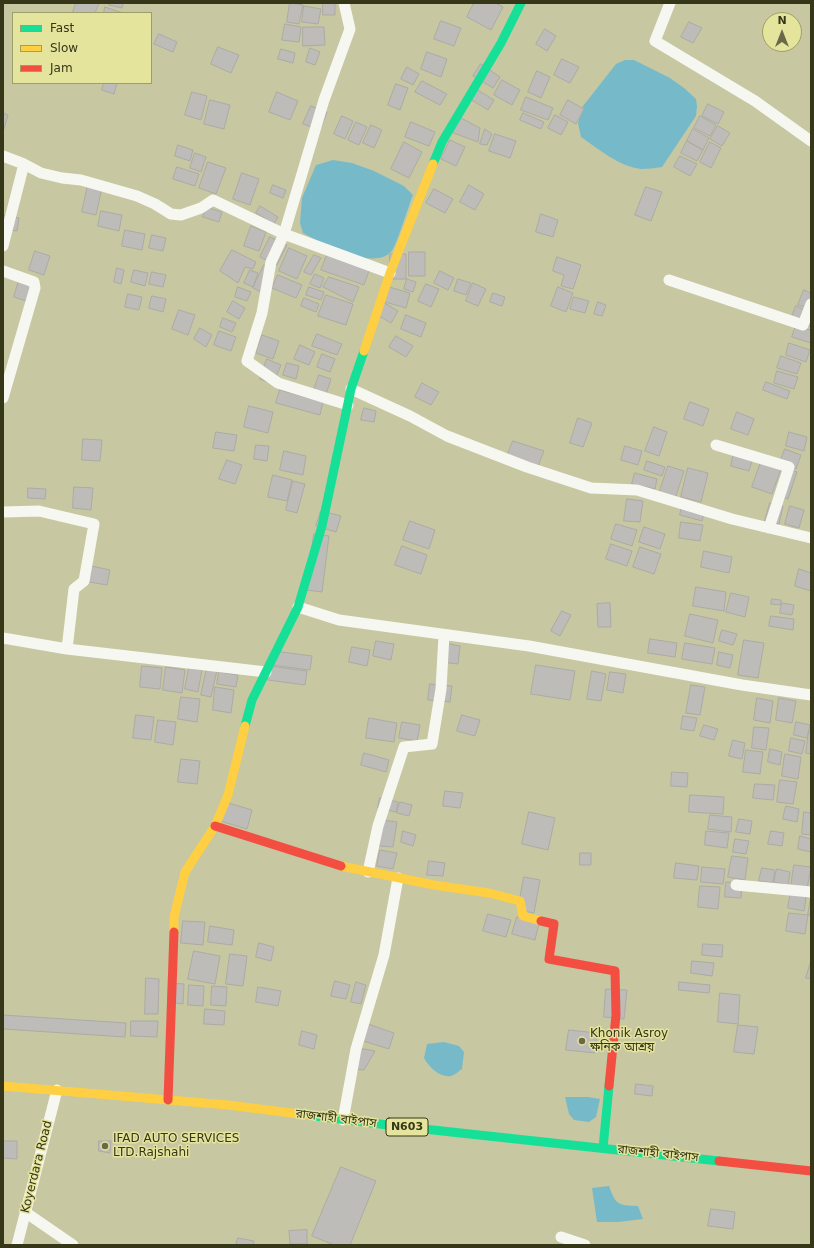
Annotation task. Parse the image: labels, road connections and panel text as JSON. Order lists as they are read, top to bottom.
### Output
{
  "streets": {
    "main road": ["রাজশাহী বাইপাস", "N603"],
    "street": ["Koyerdara Road"]
  },
  "crossings": [
    ["রাজশাহী বাইপাস", "Koyerdara Road"]
  ],
  "places": ["Khonik Asroy ক্ষনিক আশ্রয়", "IFAD AUTO SERVICES LTD.Rajshahi"],
  "legend": ["Fast", "Slow", "Jam"],
  "north": "top"
}
